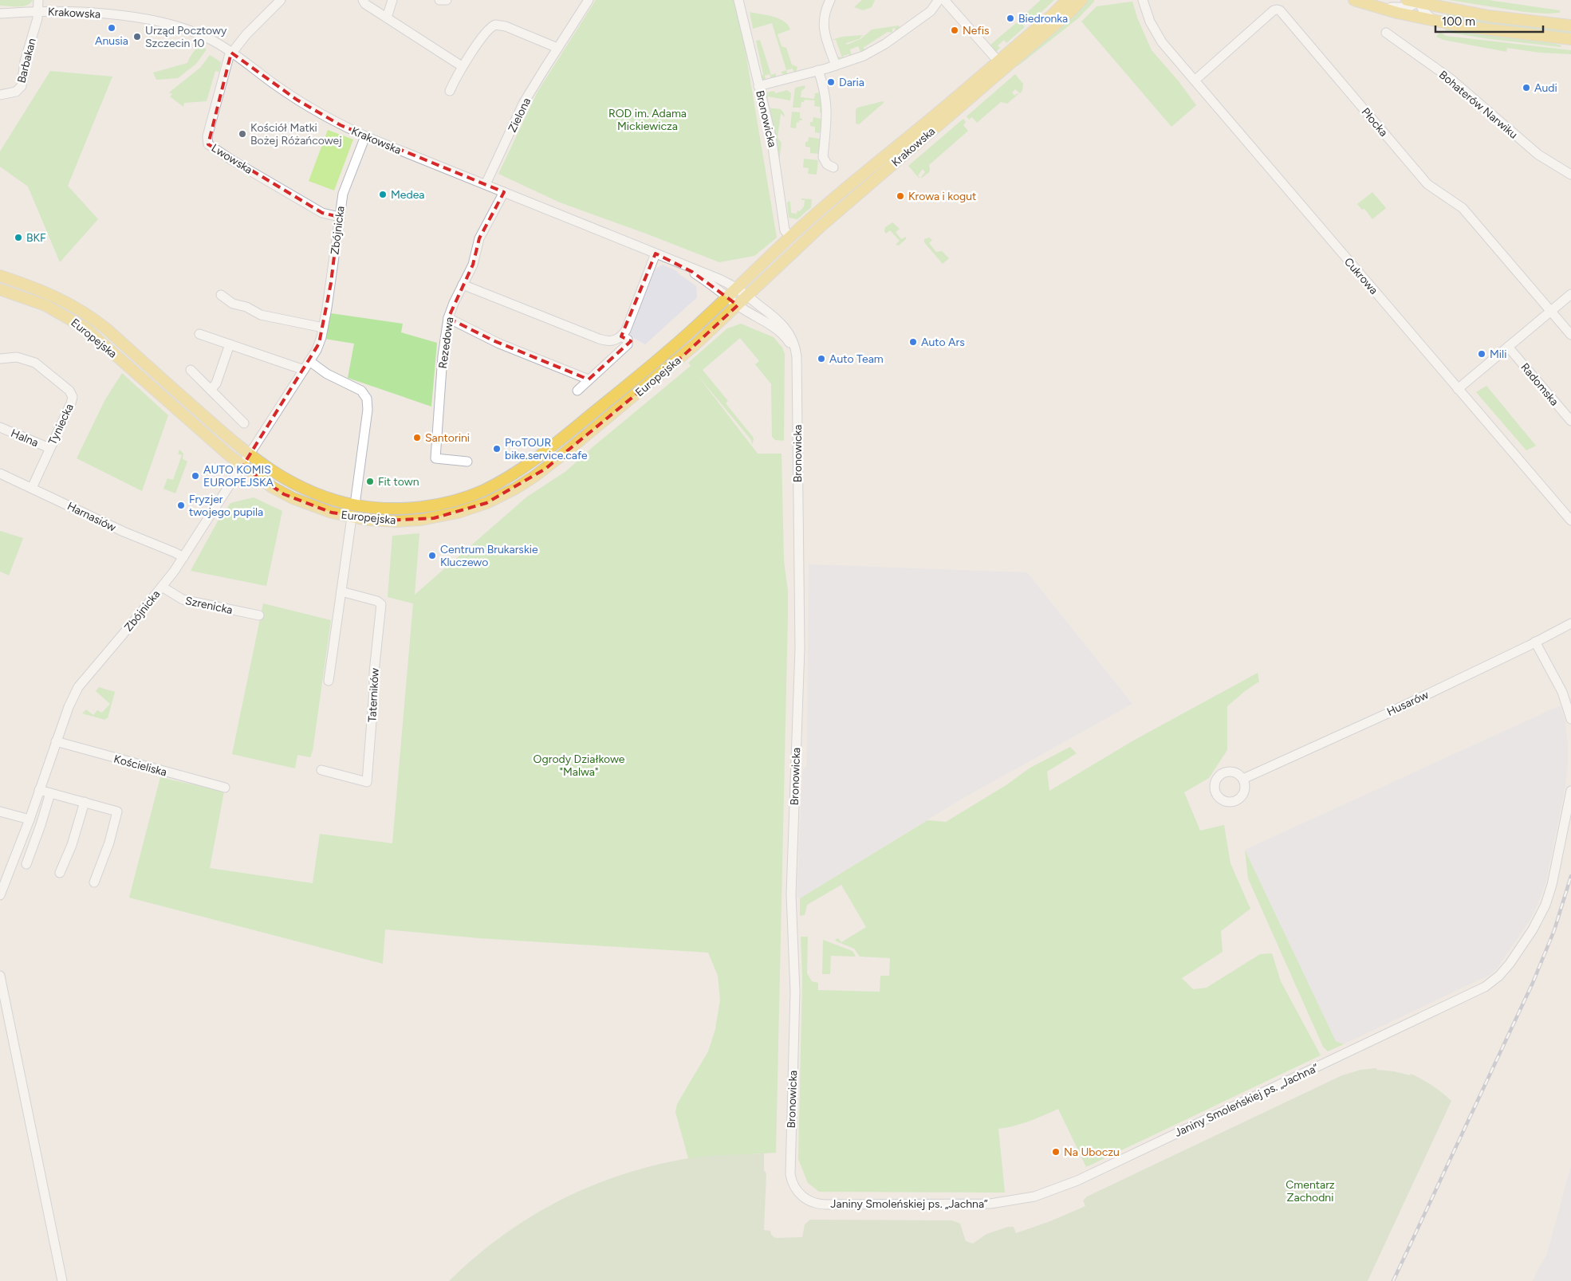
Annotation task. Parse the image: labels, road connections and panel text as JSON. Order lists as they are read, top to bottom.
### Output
{
  "streets": {
    "main road": ["Krakowska", "Europejska"],
    "street": [
      "Barbakan",
      "Bohaterów Narwiku",
      "Zielona",
      "Bronowicka",
      "Płocka",
      "Lwowska",
      "Zbójnicka",
      "Cukrowa",
      "Rezedowa",
      "Radomska",
      "Tyniecka",
      "Halna",
      "Harnasiów",
      "Szrenicka",
      "Taterników",
      "Husarów",
      "Kościeliska",
      "Janiny Smoleńskiej ps. „Jachna”"
    ]
  },
  "crossings": [
    ["Krakowska", "Barbakan"],
    ["Krakowska", "Zielona"],
    ["Krakowska", "Bronowicka"],
    ["Krakowska", "Lwowska"],
    ["Krakowska", "Zbójnicka"],
    ["Krakowska", "Europejska"],
    ["Krakowska", "Rezedowa"],
    ["Bronowicka", "Europejska"],
    ["Bronowicka", "Janiny Smoleńskiej ps. „Jachna”"],
    ["Płocka", "Cukrowa"],
    ["Lwowska", "Zbójnicka"],
    ["Zbójnicka", "Europejska"],
    ["Zbójnicka", "Harnasiów"],
    ["Zbójnicka", "Szrenicka"],
    ["Zbójnicka", "Kościeliska"],
    ["Tyniecka", "Halna"],
    ["Tyniecka", "Harnasiów"]
  ],
  "parks": ["ROD im. Adama Mickiewicza", "Ogrody Działkowe \"Malwa\"", "Cmentarz Zachodni"],
  "places": [
    "Biedronka",
    "Anusia",
    "Nefis",
    "Urząd Pocztowy Szczecin 10",
    "Daria",
    "Audi",
    "Kościół Matki Bożej Różańcowej",
    "Medea",
    "Krowa i kogut",
    "BKF",
    "Auto Ars",
    "Mili",
    "Auto Team",
    "Santorini",
    "ProTOUR bike.service.cafe",
    "AUTO KOMIS EUROPEJSKA",
    "Fit town",
    "Fryzjer twojego pupila",
    "Centrum Brukarskie Kluczewo",
    "Na Uboczu"
  ],
  "scale_bar": "100 m"
}
